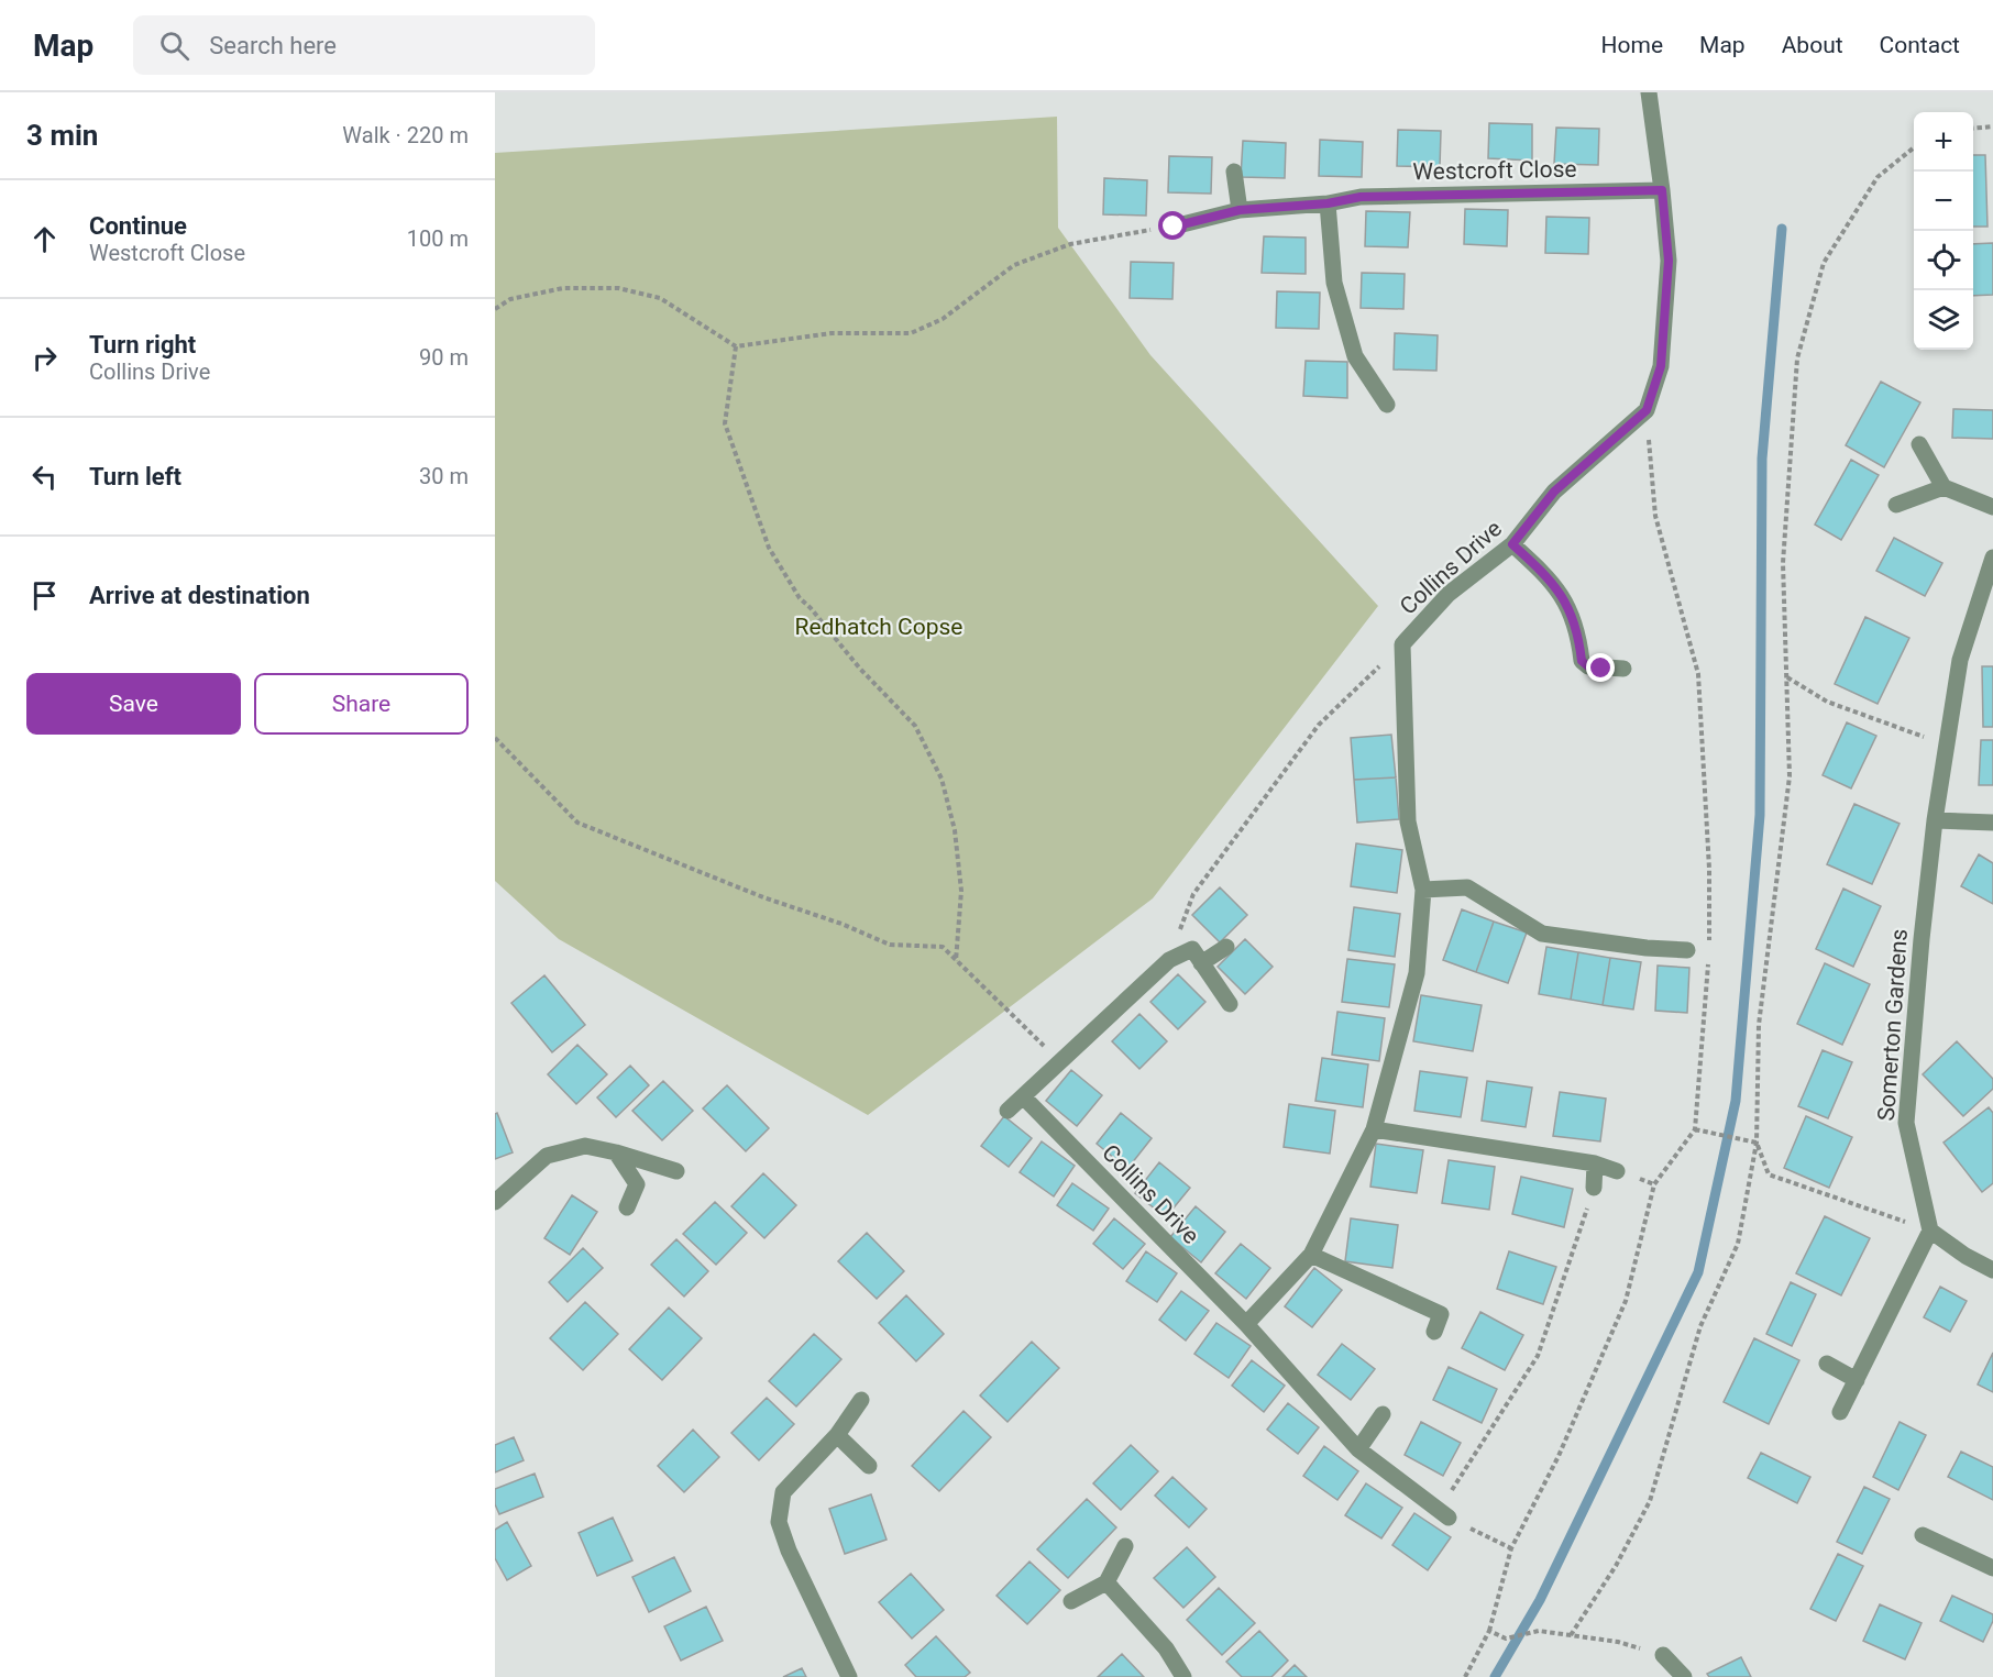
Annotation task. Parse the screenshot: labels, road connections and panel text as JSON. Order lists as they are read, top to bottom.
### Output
{
  "streets": {
    "street": ["Westcroft Close", "Collins Drive", "Somerton Gardens"]
  },
  "parks": ["Redhatch Copse"],
  "page": {
    "header": "Map",
    "search": "Search here",
    "nav": [
      "Home",
      "Map",
      "About",
      "Contact"
    ],
    "heading": ["3 min", "Walk · 220 m"],
    "map_buttons": ["+", "−"],
    "list": [
      ["Continue", "Westcroft Close", "100 m"],
      ["Turn right", "Collins Drive", "90 m"],
      ["Turn left", "30 m"],
      "Arrive at destination"
    ],
    "buttons": ["Save", "Share"]
  }
}
